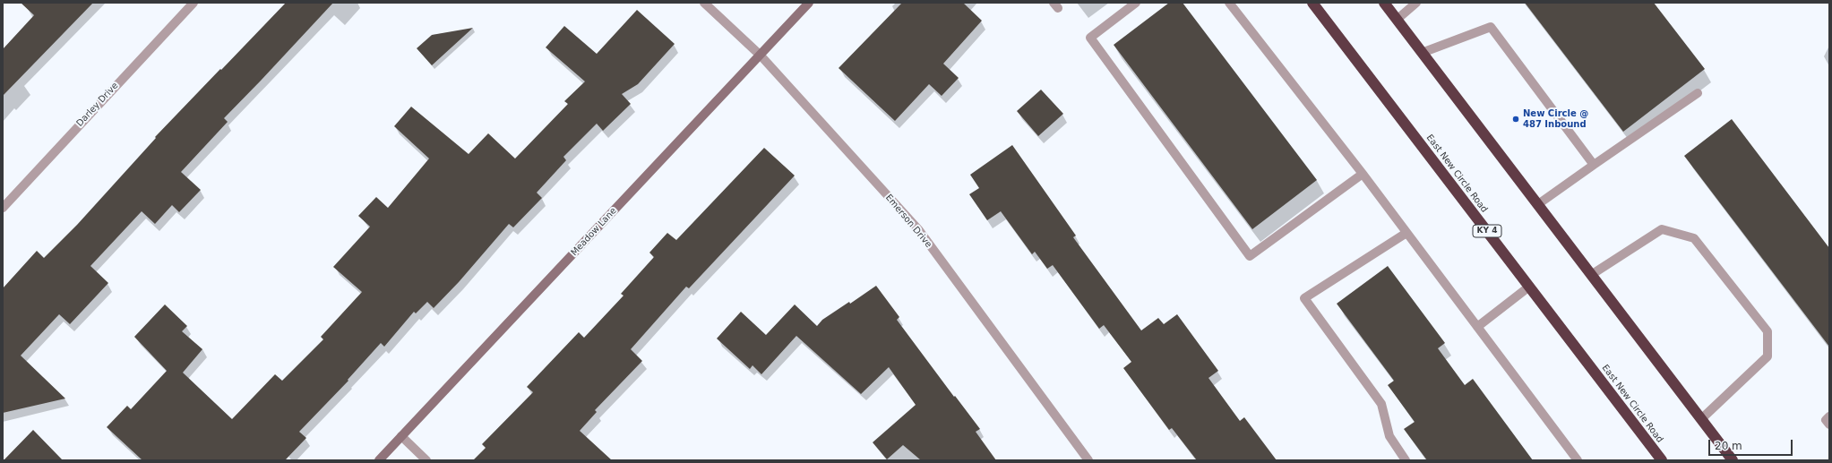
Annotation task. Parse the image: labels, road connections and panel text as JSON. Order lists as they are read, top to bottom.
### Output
{
  "streets": {
    "highway": ["East New Circle Road", "KY 4"],
    "street": ["Darley Drive", "Emerson Drive", "Meadow Lane"]
  },
  "crossings": [
    ["Emerson Drive", "Meadow Lane"]
  ],
  "places": ["New Circle @ 487 Inbound"],
  "scale_bar": "20 m"
}
